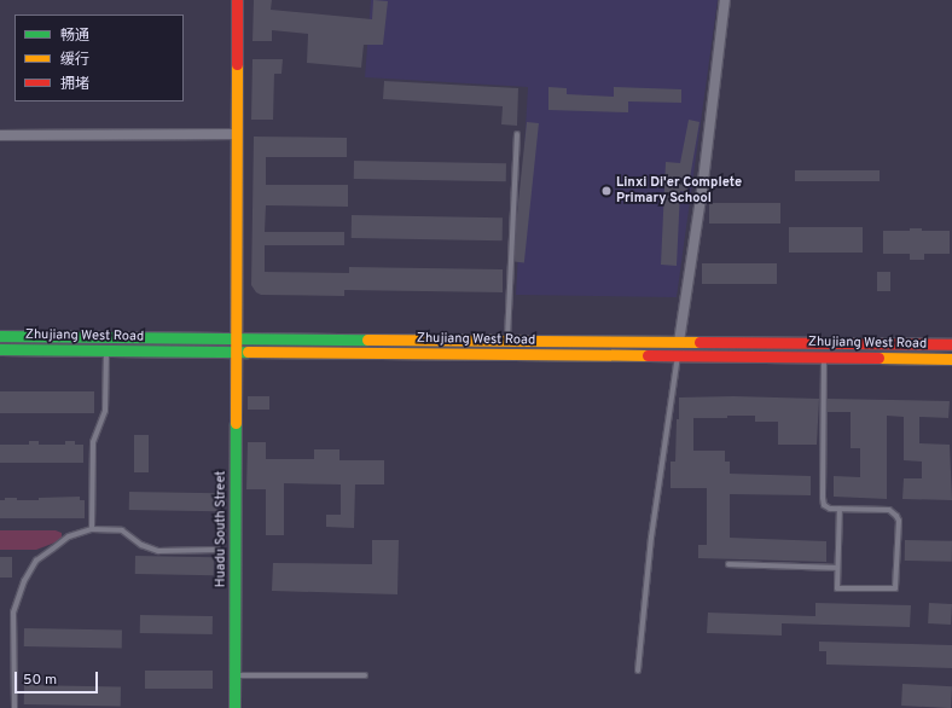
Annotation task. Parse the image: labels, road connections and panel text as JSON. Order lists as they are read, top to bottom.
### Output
{
  "streets": {
    "main road": ["Zhujiang West Road", "Huadu South Street"]
  },
  "crossings": [
    ["Zhujiang West Road", "Huadu South Street"]
  ],
  "places": ["Linxi Di'er Complete Primary School"],
  "legend": ["畅通", "缓行", "拥堵"],
  "scale_bar": "50 m"
}
